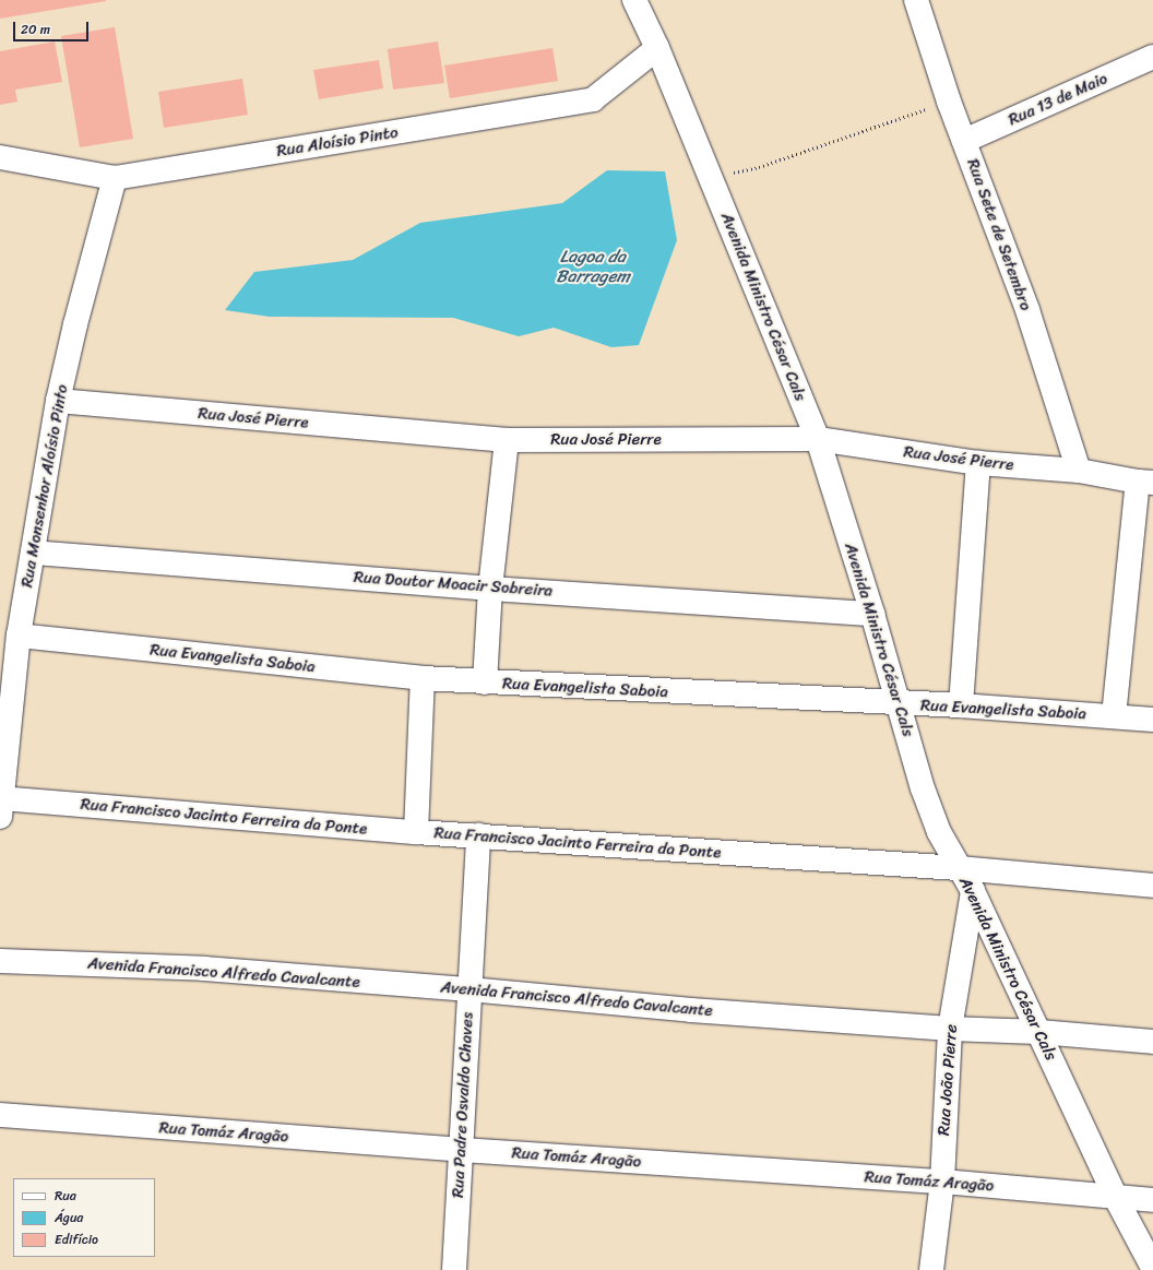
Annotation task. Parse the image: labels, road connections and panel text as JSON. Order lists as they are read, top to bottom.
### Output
{
  "streets": {
    "street": [
      "Rua 13 de Maio",
      "Rua Aloísio Pinto",
      "Rua Sete de Setembro",
      "Avenida Ministro César Cals",
      "Rua José Pierre",
      "Rua Monsenhor Aloísio Pinto",
      "Rua Doutor Moacir Sobreira",
      "Rua Evangelista Saboia",
      "Rua Francisco Jacinto Ferreira da Ponte",
      "Avenida Francisco Alfredo Cavalcante",
      "Rua João Pierre",
      "Rua Padre Osvaldo Chaves",
      "Rua Tomáz Aragão"
    ]
  },
  "crossings": [
    ["Rua 13 de Maio", "Rua Sete de Setembro"],
    ["Rua Aloísio Pinto", "Avenida Ministro César Cals"],
    ["Rua Aloísio Pinto", "Rua Monsenhor Aloísio Pinto"],
    ["Rua Sete de Setembro", "Rua José Pierre"],
    ["Avenida Ministro César Cals", "Rua José Pierre"],
    ["Avenida Ministro César Cals", "Rua Doutor Moacir Sobreira"],
    ["Avenida Ministro César Cals", "Rua Evangelista Saboia"],
    ["Avenida Ministro César Cals", "Rua Francisco Jacinto Ferreira da Ponte"],
    ["Avenida Ministro César Cals", "Avenida Francisco Alfredo Cavalcante"],
    ["Avenida Ministro César Cals", "Rua João Pierre"],
    ["Avenida Ministro César Cals", "Rua Tomáz Aragão"],
    ["Rua José Pierre", "Rua Monsenhor Aloísio Pinto"],
    ["Rua Monsenhor Aloísio Pinto", "Rua Doutor Moacir Sobreira"],
    ["Rua Monsenhor Aloísio Pinto", "Rua Evangelista Saboia"],
    ["Rua Monsenhor Aloísio Pinto", "Rua Francisco Jacinto Ferreira da Ponte"],
    ["Rua Francisco Jacinto Ferreira da Ponte", "Rua Padre Osvaldo Chaves"],
    ["Avenida Francisco Alfredo Cavalcante", "Rua João Pierre"],
    ["Avenida Francisco Alfredo Cavalcante", "Rua Padre Osvaldo Chaves"],
    ["Rua João Pierre", "Rua Tomáz Aragão"],
    ["Rua Padre Osvaldo Chaves", "Rua Tomáz Aragão"]
  ],
  "water": ["Lagoa da Barragem"],
  "legend": ["Rua", "Água", "Edifício"],
  "scale_bar": "20 m"
}
